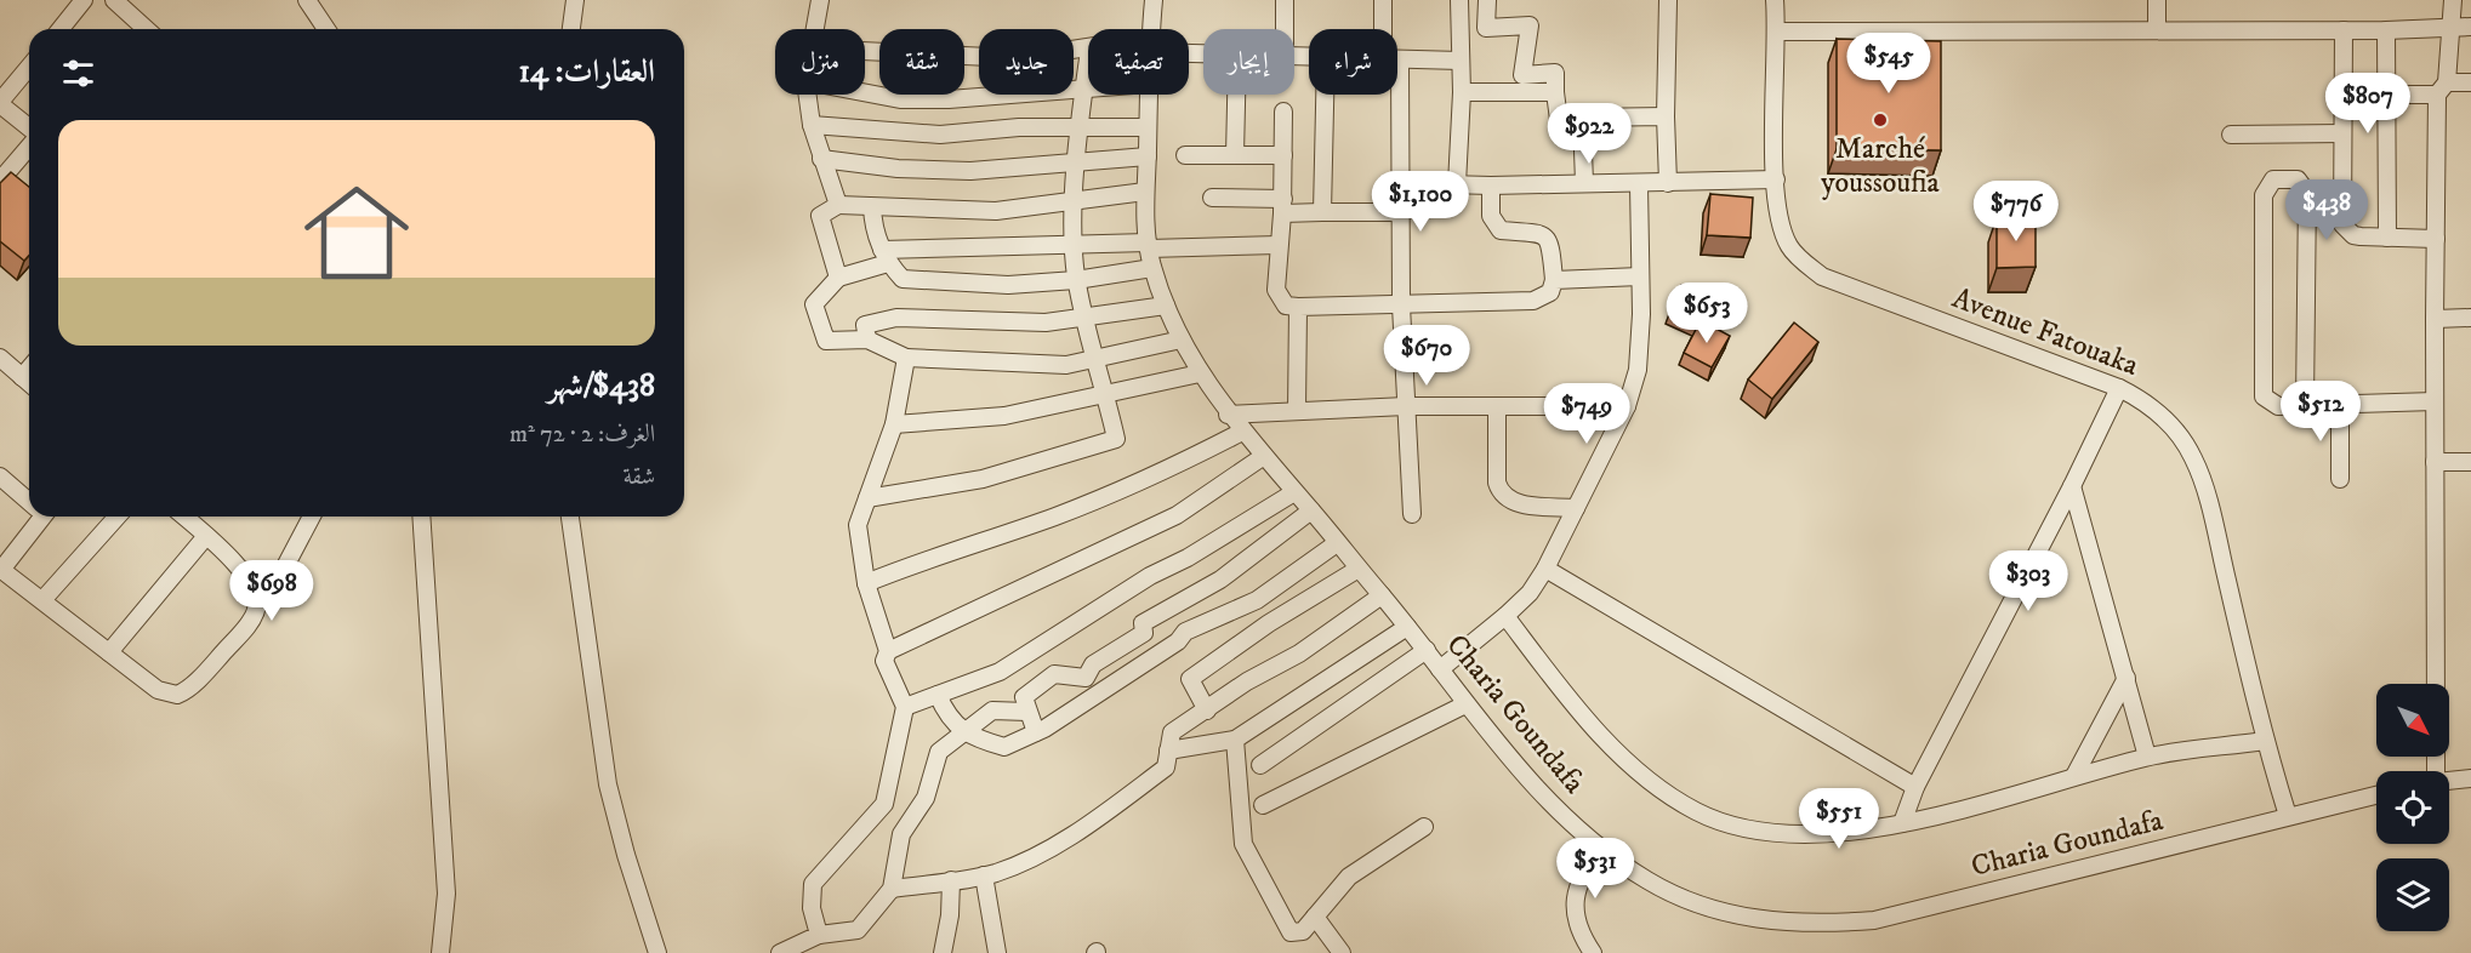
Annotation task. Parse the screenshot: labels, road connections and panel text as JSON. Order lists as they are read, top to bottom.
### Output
{
  "streets": {
    "street": ["Avenue Fatouaka", "Charia Goundafa"]
  },
  "crossings": [
    ["Avenue Fatouaka", "Charia Goundafa"]
  ],
  "places": ["Marché youssoufia"],
  "north": "bottom right",
  "page": {
    "chip": [
      "شراء",
      "إيجار",
      "تصفية",
      "جديد",
      "شقة",
      "منزل"
    ],
    "heading": "العقارات: 14",
    "price": [
      "$545",
      "$807",
      "$922",
      "$1,100",
      "$438",
      "$776",
      "$653",
      "$670",
      "$512",
      "$749",
      "$303",
      "$698",
      "$551",
      "$531"
    ],
    "list": [
      {
        "name": "$438/شهر",
        "note": "الغرف: 2 · 72 m² · شقة"
      }
    ]
  }
}
